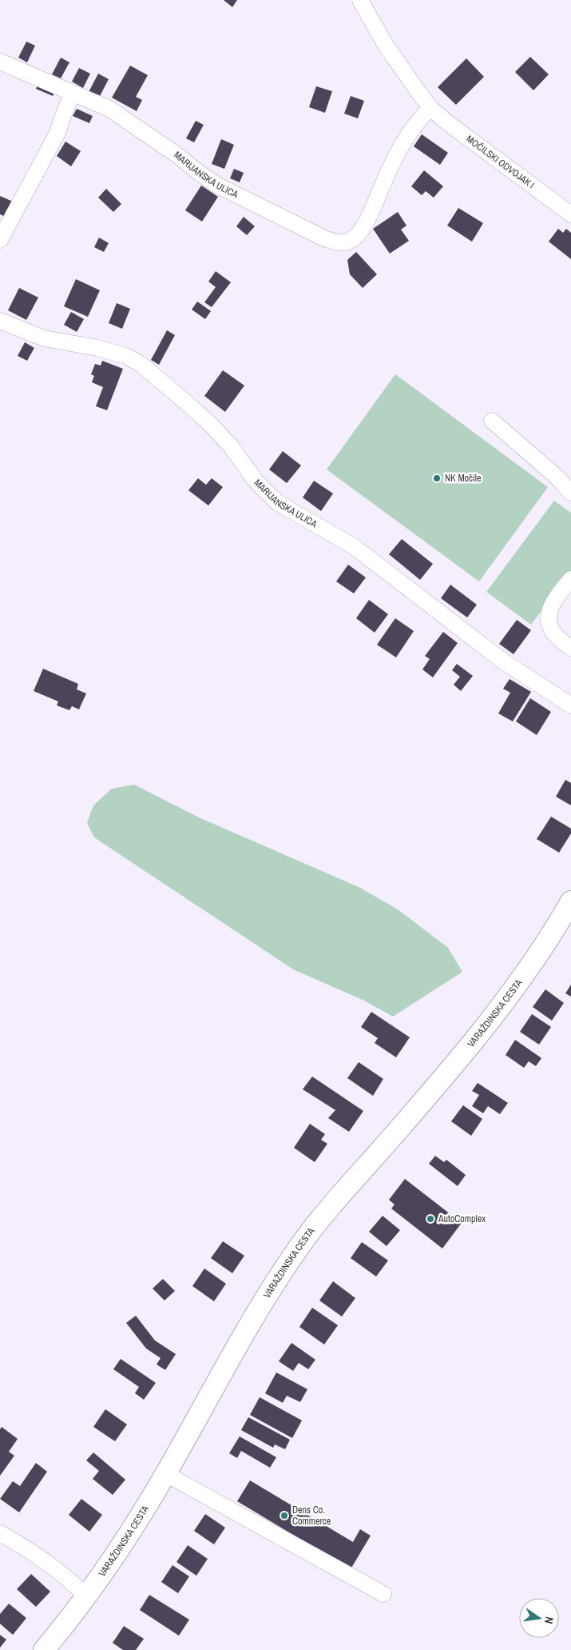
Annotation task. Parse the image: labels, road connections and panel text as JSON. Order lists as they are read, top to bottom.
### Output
{
  "streets": {
    "main road": ["VARAŽDINSKA CESTA"],
    "street": ["MOČILSKI ODVOJAK I", "MARIJANSKA ULICA"]
  },
  "crossings": [
    ["MOČILSKI ODVOJAK I", "MARIJANSKA ULICA"]
  ],
  "places": ["NK Močile", "AutoComplex", "Dens Co. Commerce"],
  "north": "right"
}
